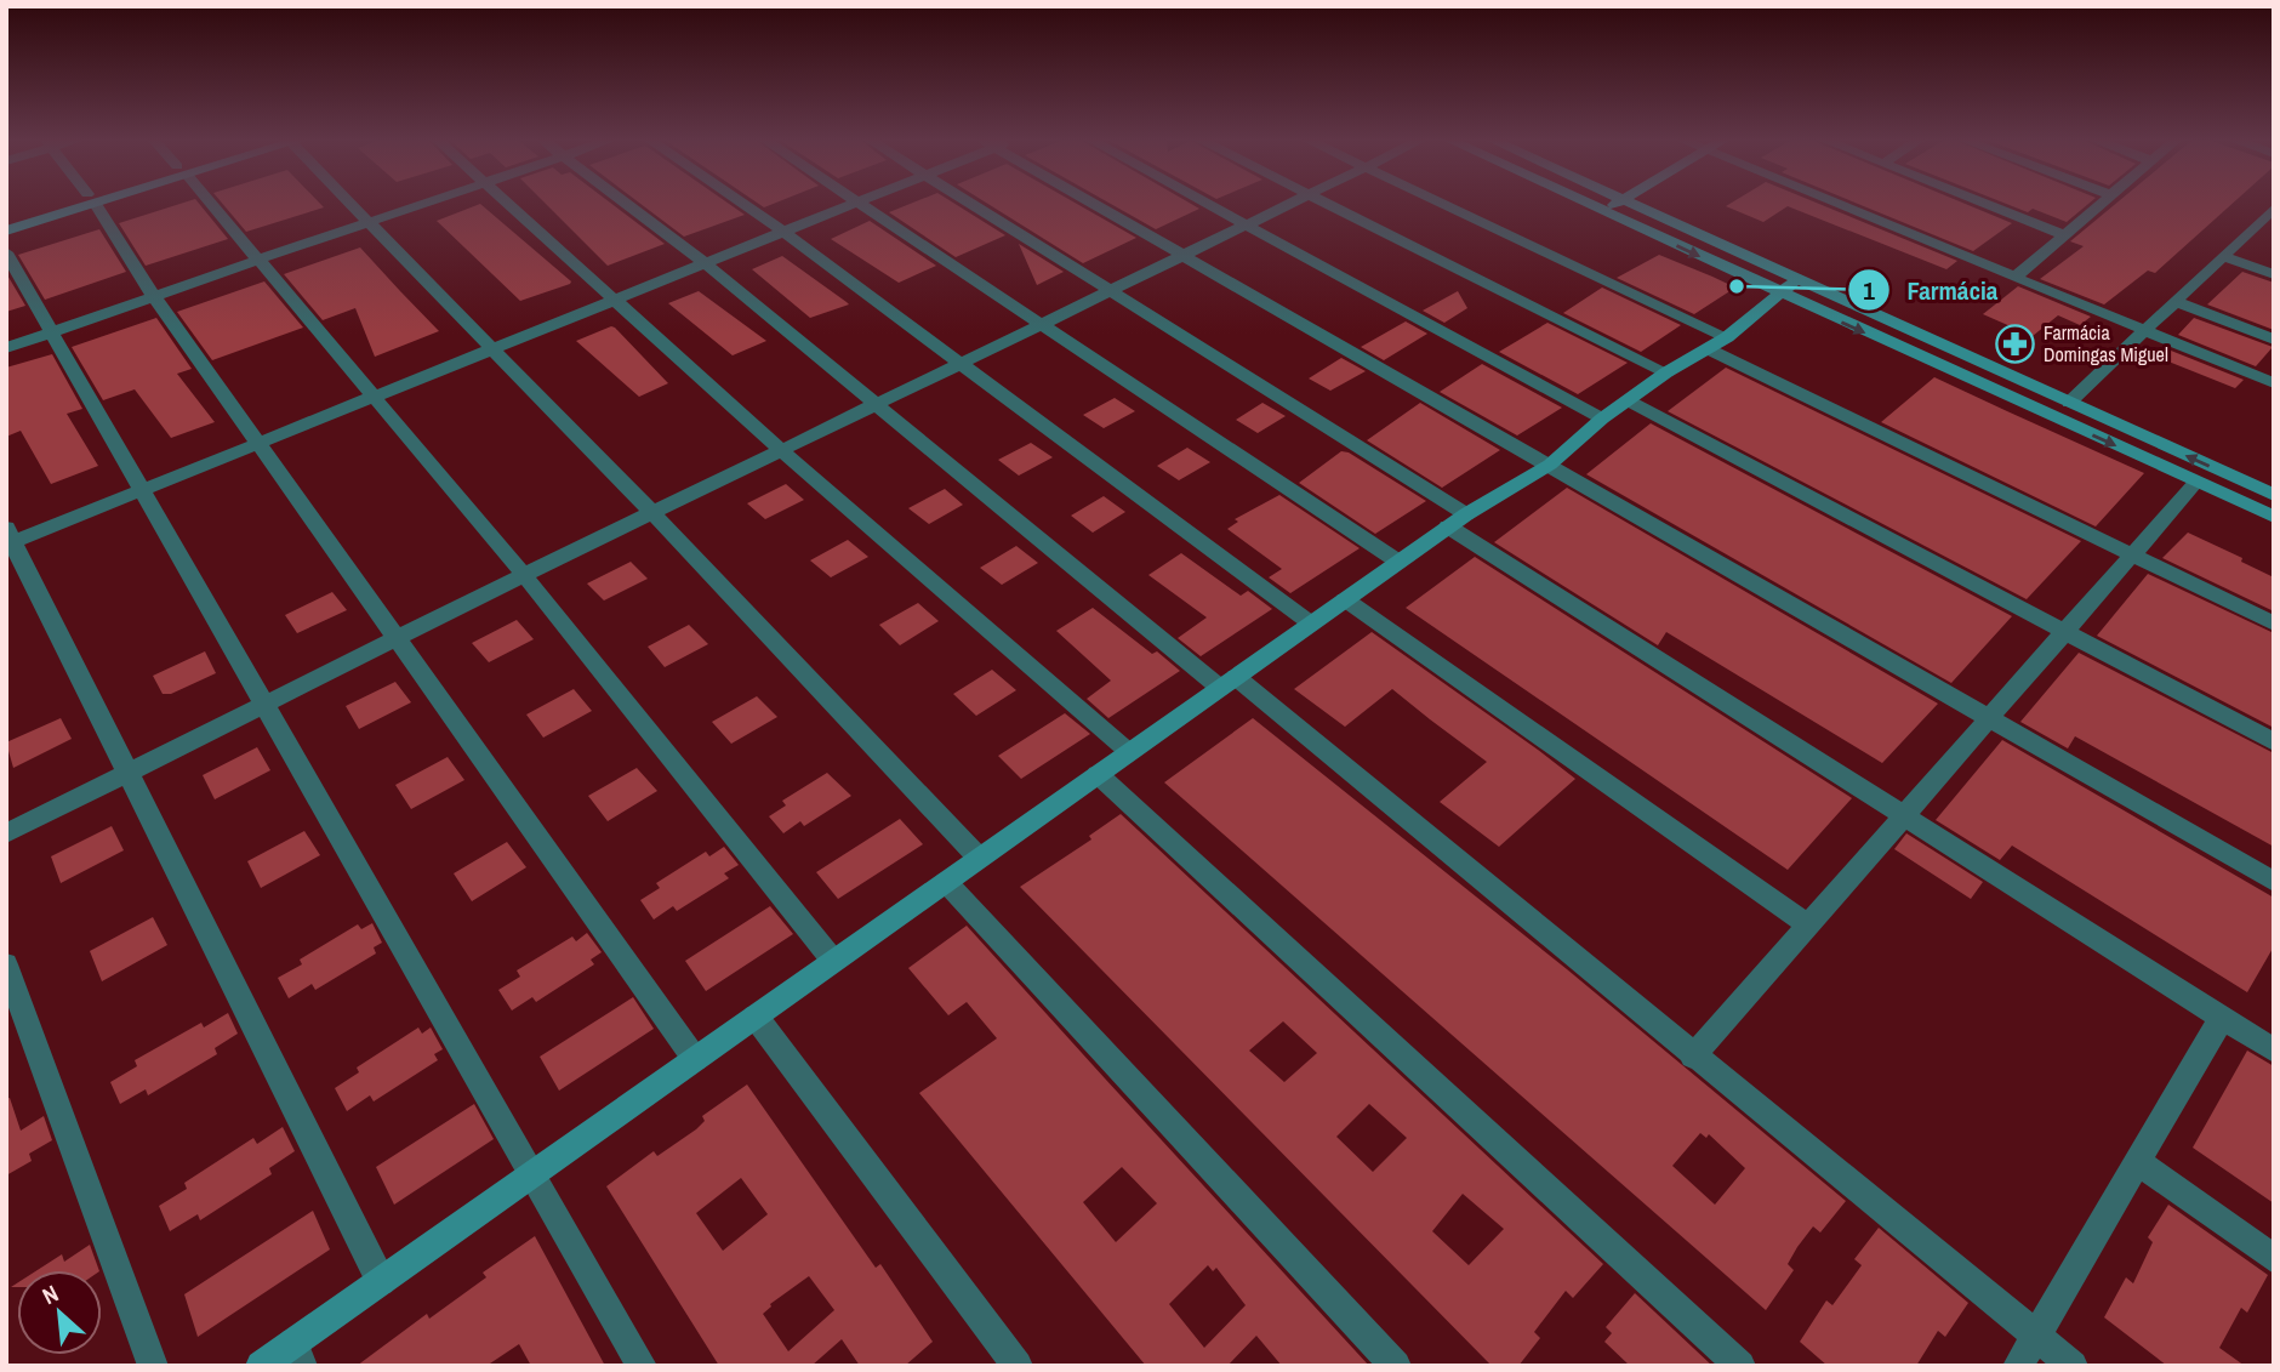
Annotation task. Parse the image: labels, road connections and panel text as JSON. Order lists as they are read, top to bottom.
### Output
{
  "places": {
    "other": ["Farmácia"],
    "pharmacy": ["Farmácia Domingas Miguel"]
  },
  "north": "top left"
}
